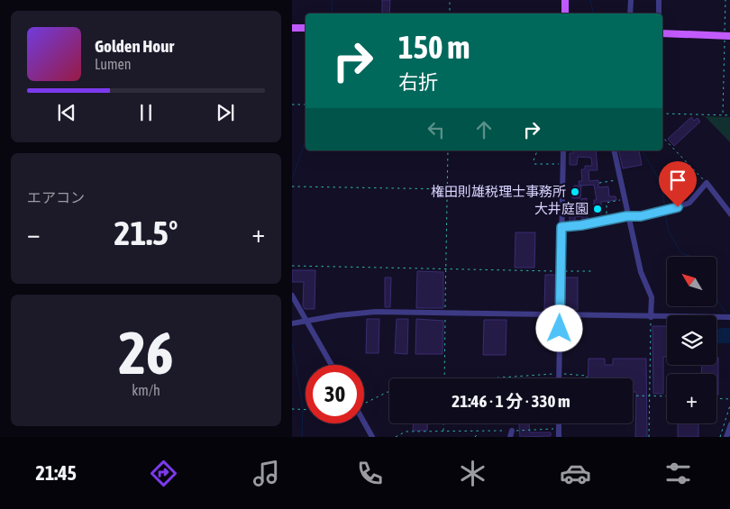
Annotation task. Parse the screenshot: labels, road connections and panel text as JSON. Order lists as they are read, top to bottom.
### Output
{
  "places": ["権田則雄税理士事務所", "大井庭園"],
  "north": "top left",
  "page": {
    "turn": ["150 m", "右折"],
    "song": ["Golden Hour", "Lumen"],
    "tile": [
      "エアコン",
      ["26", "km/h"]
    ],
    "heat": ["−", "21.5°", "+"],
    "map_buttons": "+",
    "limit": "30",
    "trip": "21:46 · 1 分 · 330 m",
    "tabs": "21:45"
  }
}
